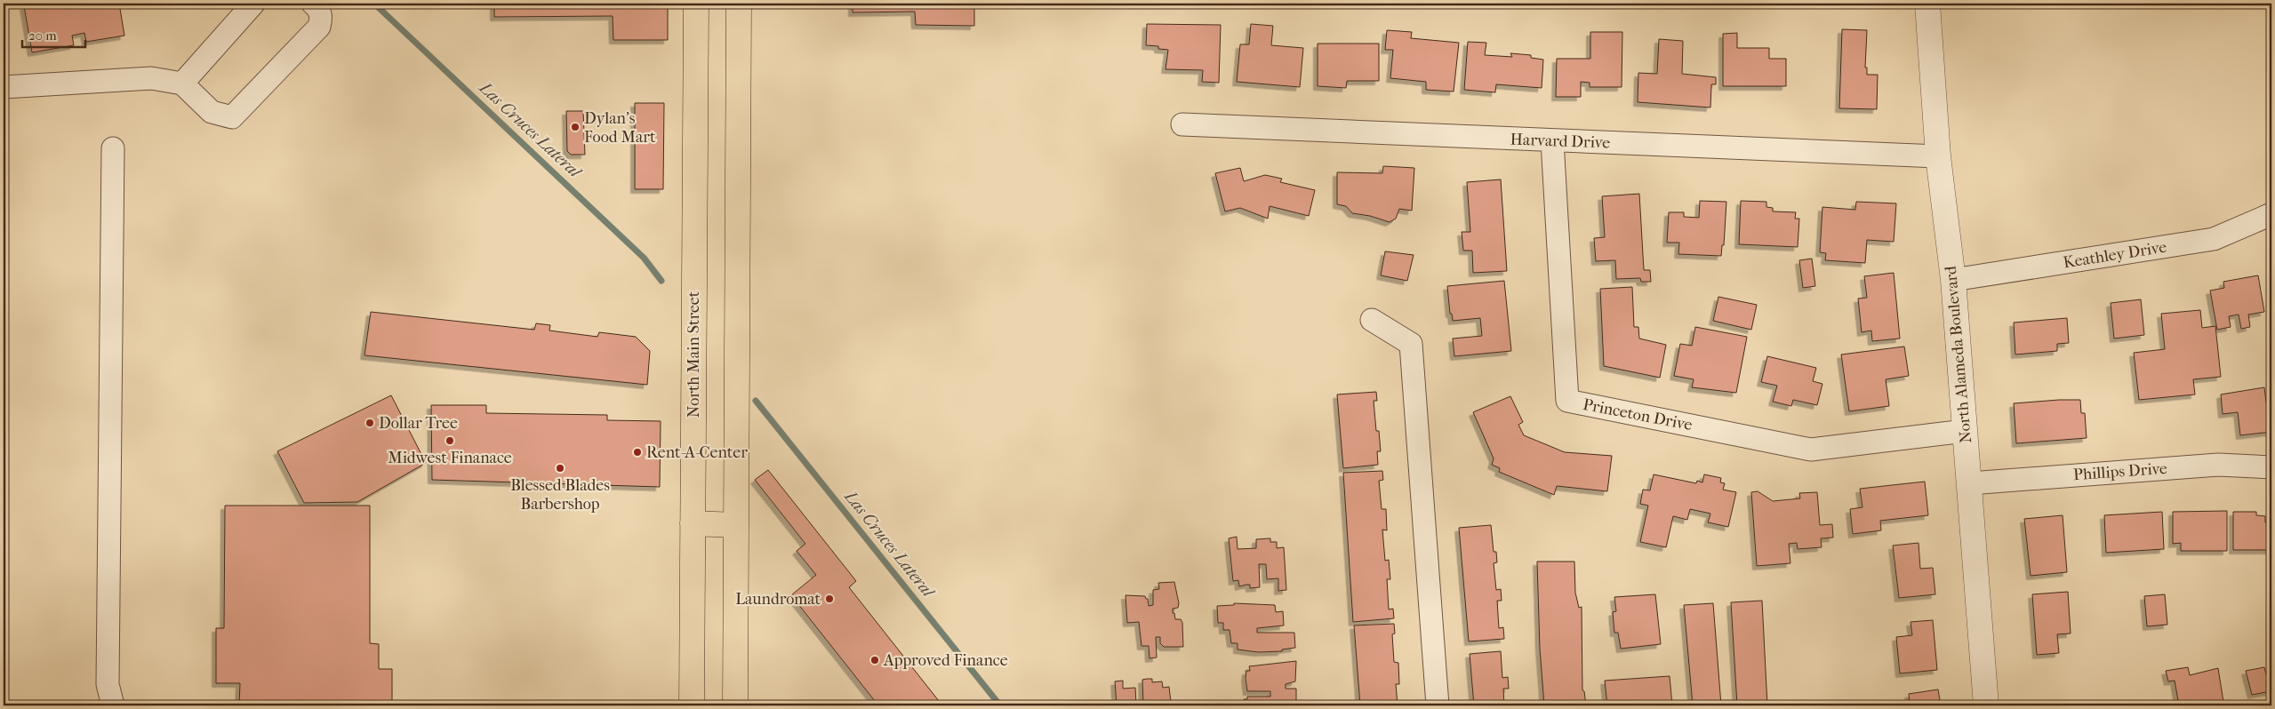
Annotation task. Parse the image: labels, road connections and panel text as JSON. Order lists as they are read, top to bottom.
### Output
{
  "streets": {
    "main road": ["North Main Street"],
    "street": [
      "Harvard Drive",
      "Keathley Drive",
      "North Alameda Boulevard",
      "Princeton Drive",
      "Phillips Drive"
    ]
  },
  "crossings": [
    ["Harvard Drive", "North Alameda Boulevard"],
    ["Harvard Drive", "Princeton Drive"],
    ["Keathley Drive", "North Alameda Boulevard"],
    ["North Alameda Boulevard", "Princeton Drive"],
    ["North Alameda Boulevard", "Phillips Drive"]
  ],
  "water": ["Las Cruces Lateral"],
  "places": [
    "Dylan's Food Mart",
    "Dollar Tree",
    "Midwest Finanace",
    "Rent-A-Center",
    "Blessed Blades Barbershop",
    "Laundromat",
    "Approved Finance"
  ],
  "scale_bar": "20 m"
}
